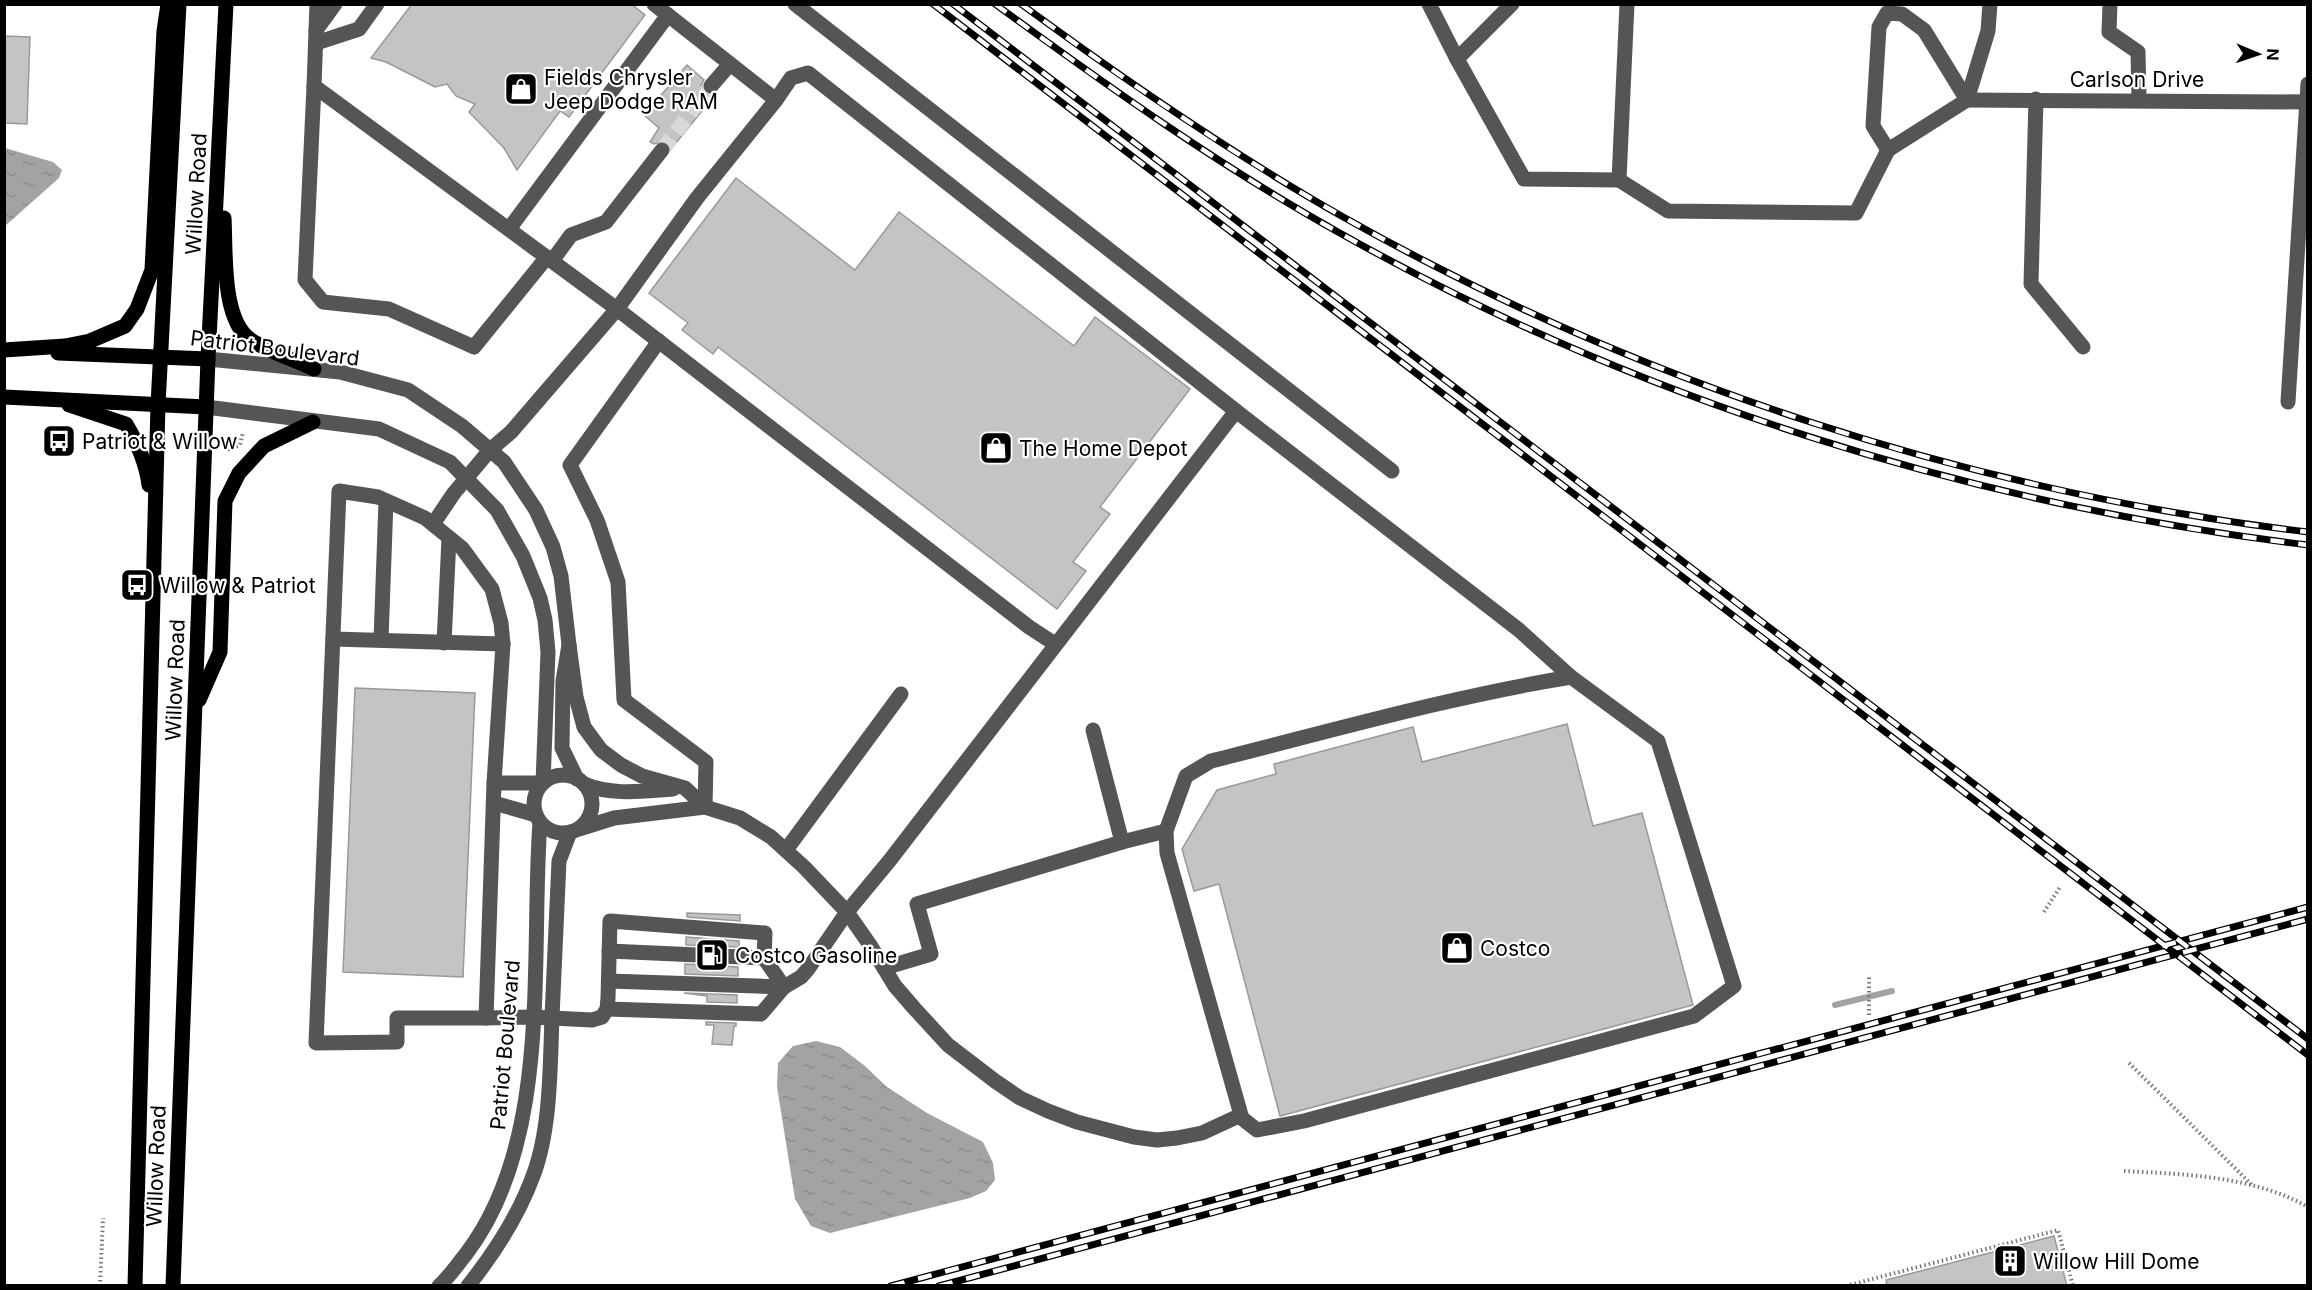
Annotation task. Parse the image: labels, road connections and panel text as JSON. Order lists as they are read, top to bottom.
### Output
{
  "streets": {
    "main road": ["Willow Road", "Patriot Boulevard"],
    "street": ["Carlson Drive"]
  },
  "crossings": [
    ["Willow Road", "Patriot Boulevard"]
  ],
  "places": {
    "shop": ["Fields Chrysler Jeep Dodge RAM", "The Home Depot", "Costco"],
    "bus stop": ["Patriot & Willow", "Willow & Patriot"],
    "fuel station": ["Costco Gasoline"],
    "building": ["Willow Hill Dome"]
  },
  "north": "right"
}
